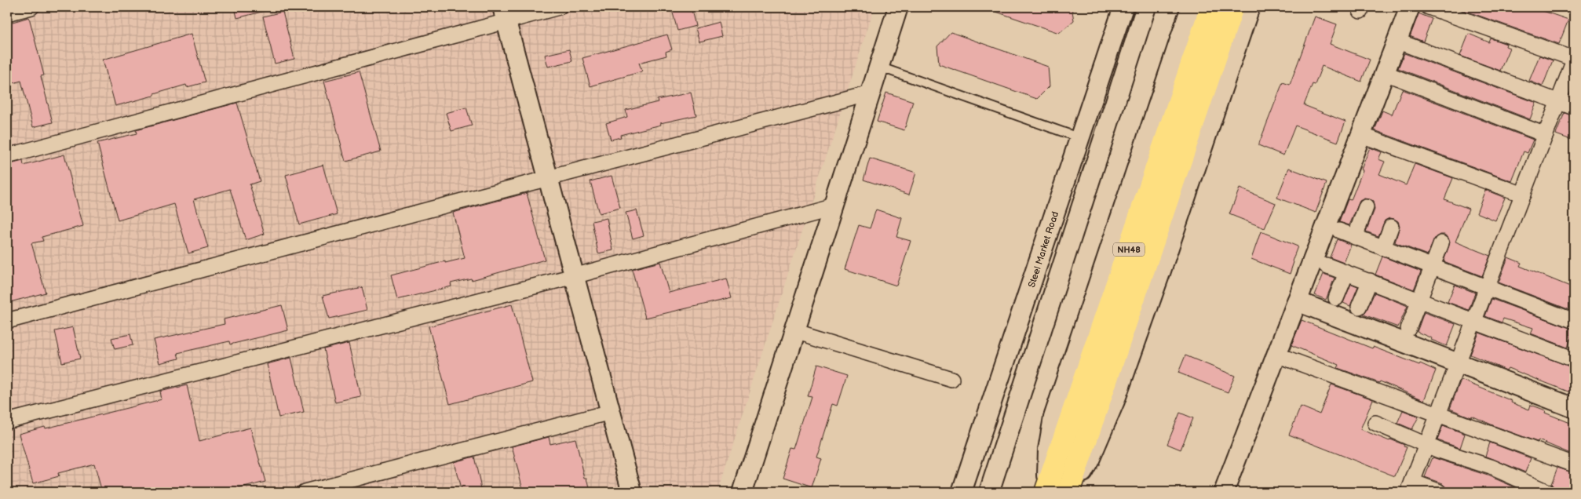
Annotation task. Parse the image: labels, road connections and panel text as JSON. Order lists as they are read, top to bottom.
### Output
{
  "streets": {
    "highway": ["NH48"],
    "street": ["Steel Market Road"]
  }
}
